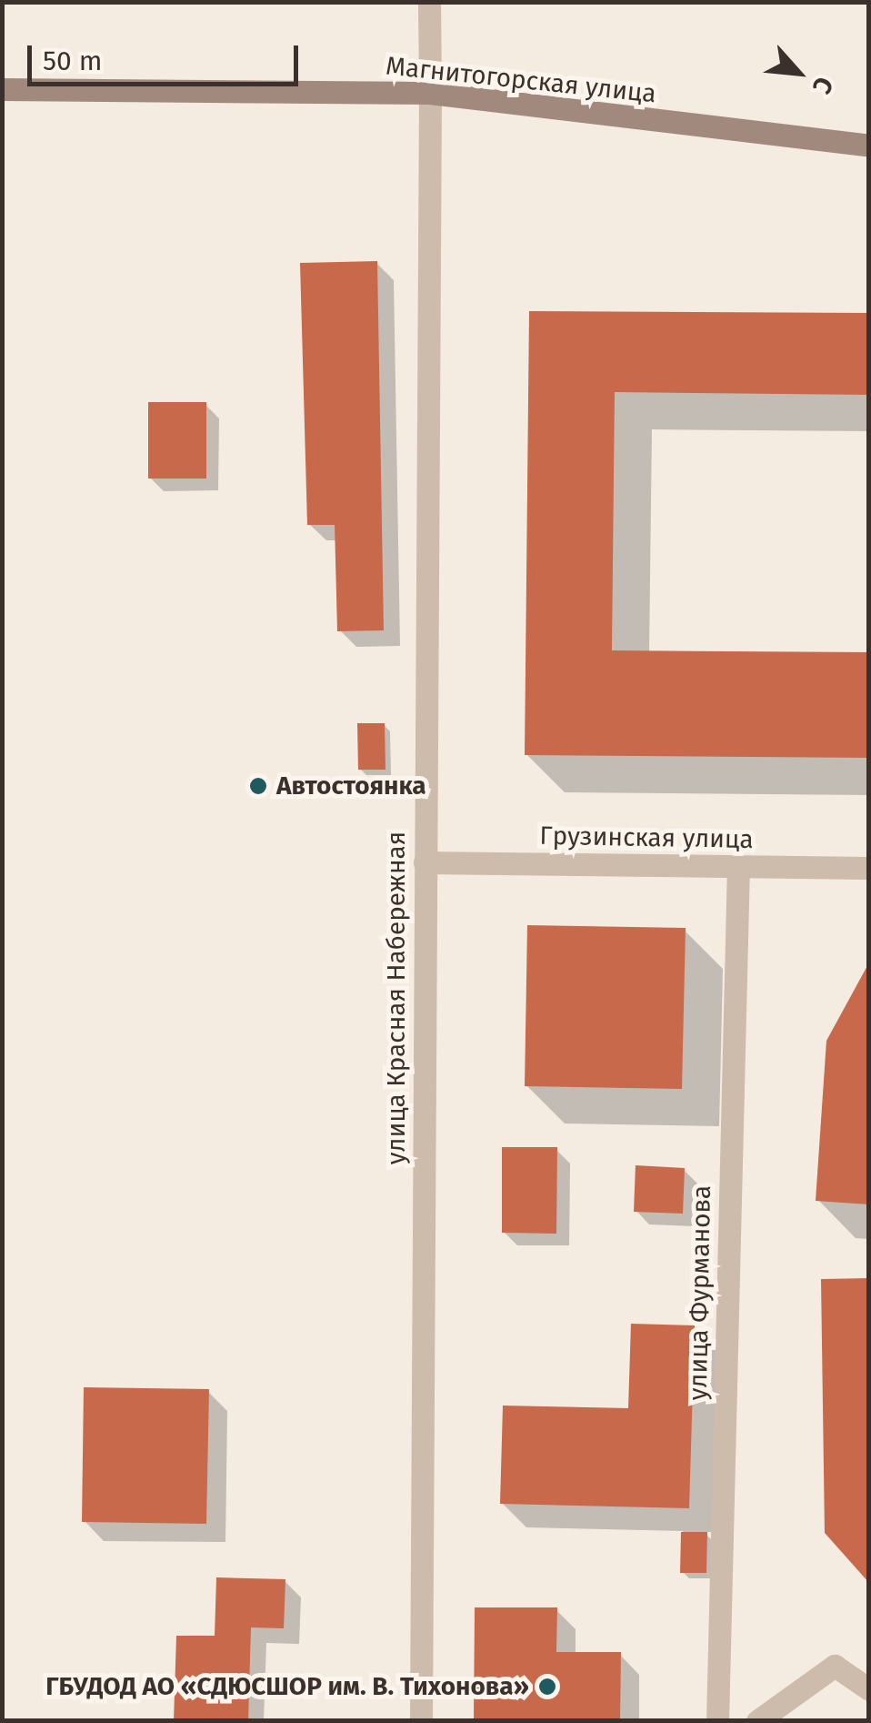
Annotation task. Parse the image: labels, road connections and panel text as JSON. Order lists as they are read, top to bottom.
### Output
{
  "streets": {
    "main road": ["Магнитогорская улица"],
    "street": ["Грузинская улица", "улица Красная Набережная", "улица Фурманова"]
  },
  "crossings": [
    ["Магнитогорская улица", "улица Красная Набережная"],
    ["Грузинская улица", "улица Красная Набережная"],
    ["Грузинская улица", "улица Фурманова"]
  ],
  "places": ["Автостоянка", "ГБУДОД АО «СДЮСШОР им. В. Тихонова»"],
  "scale_bar": "50 m",
  "north": "bottom right"
}
